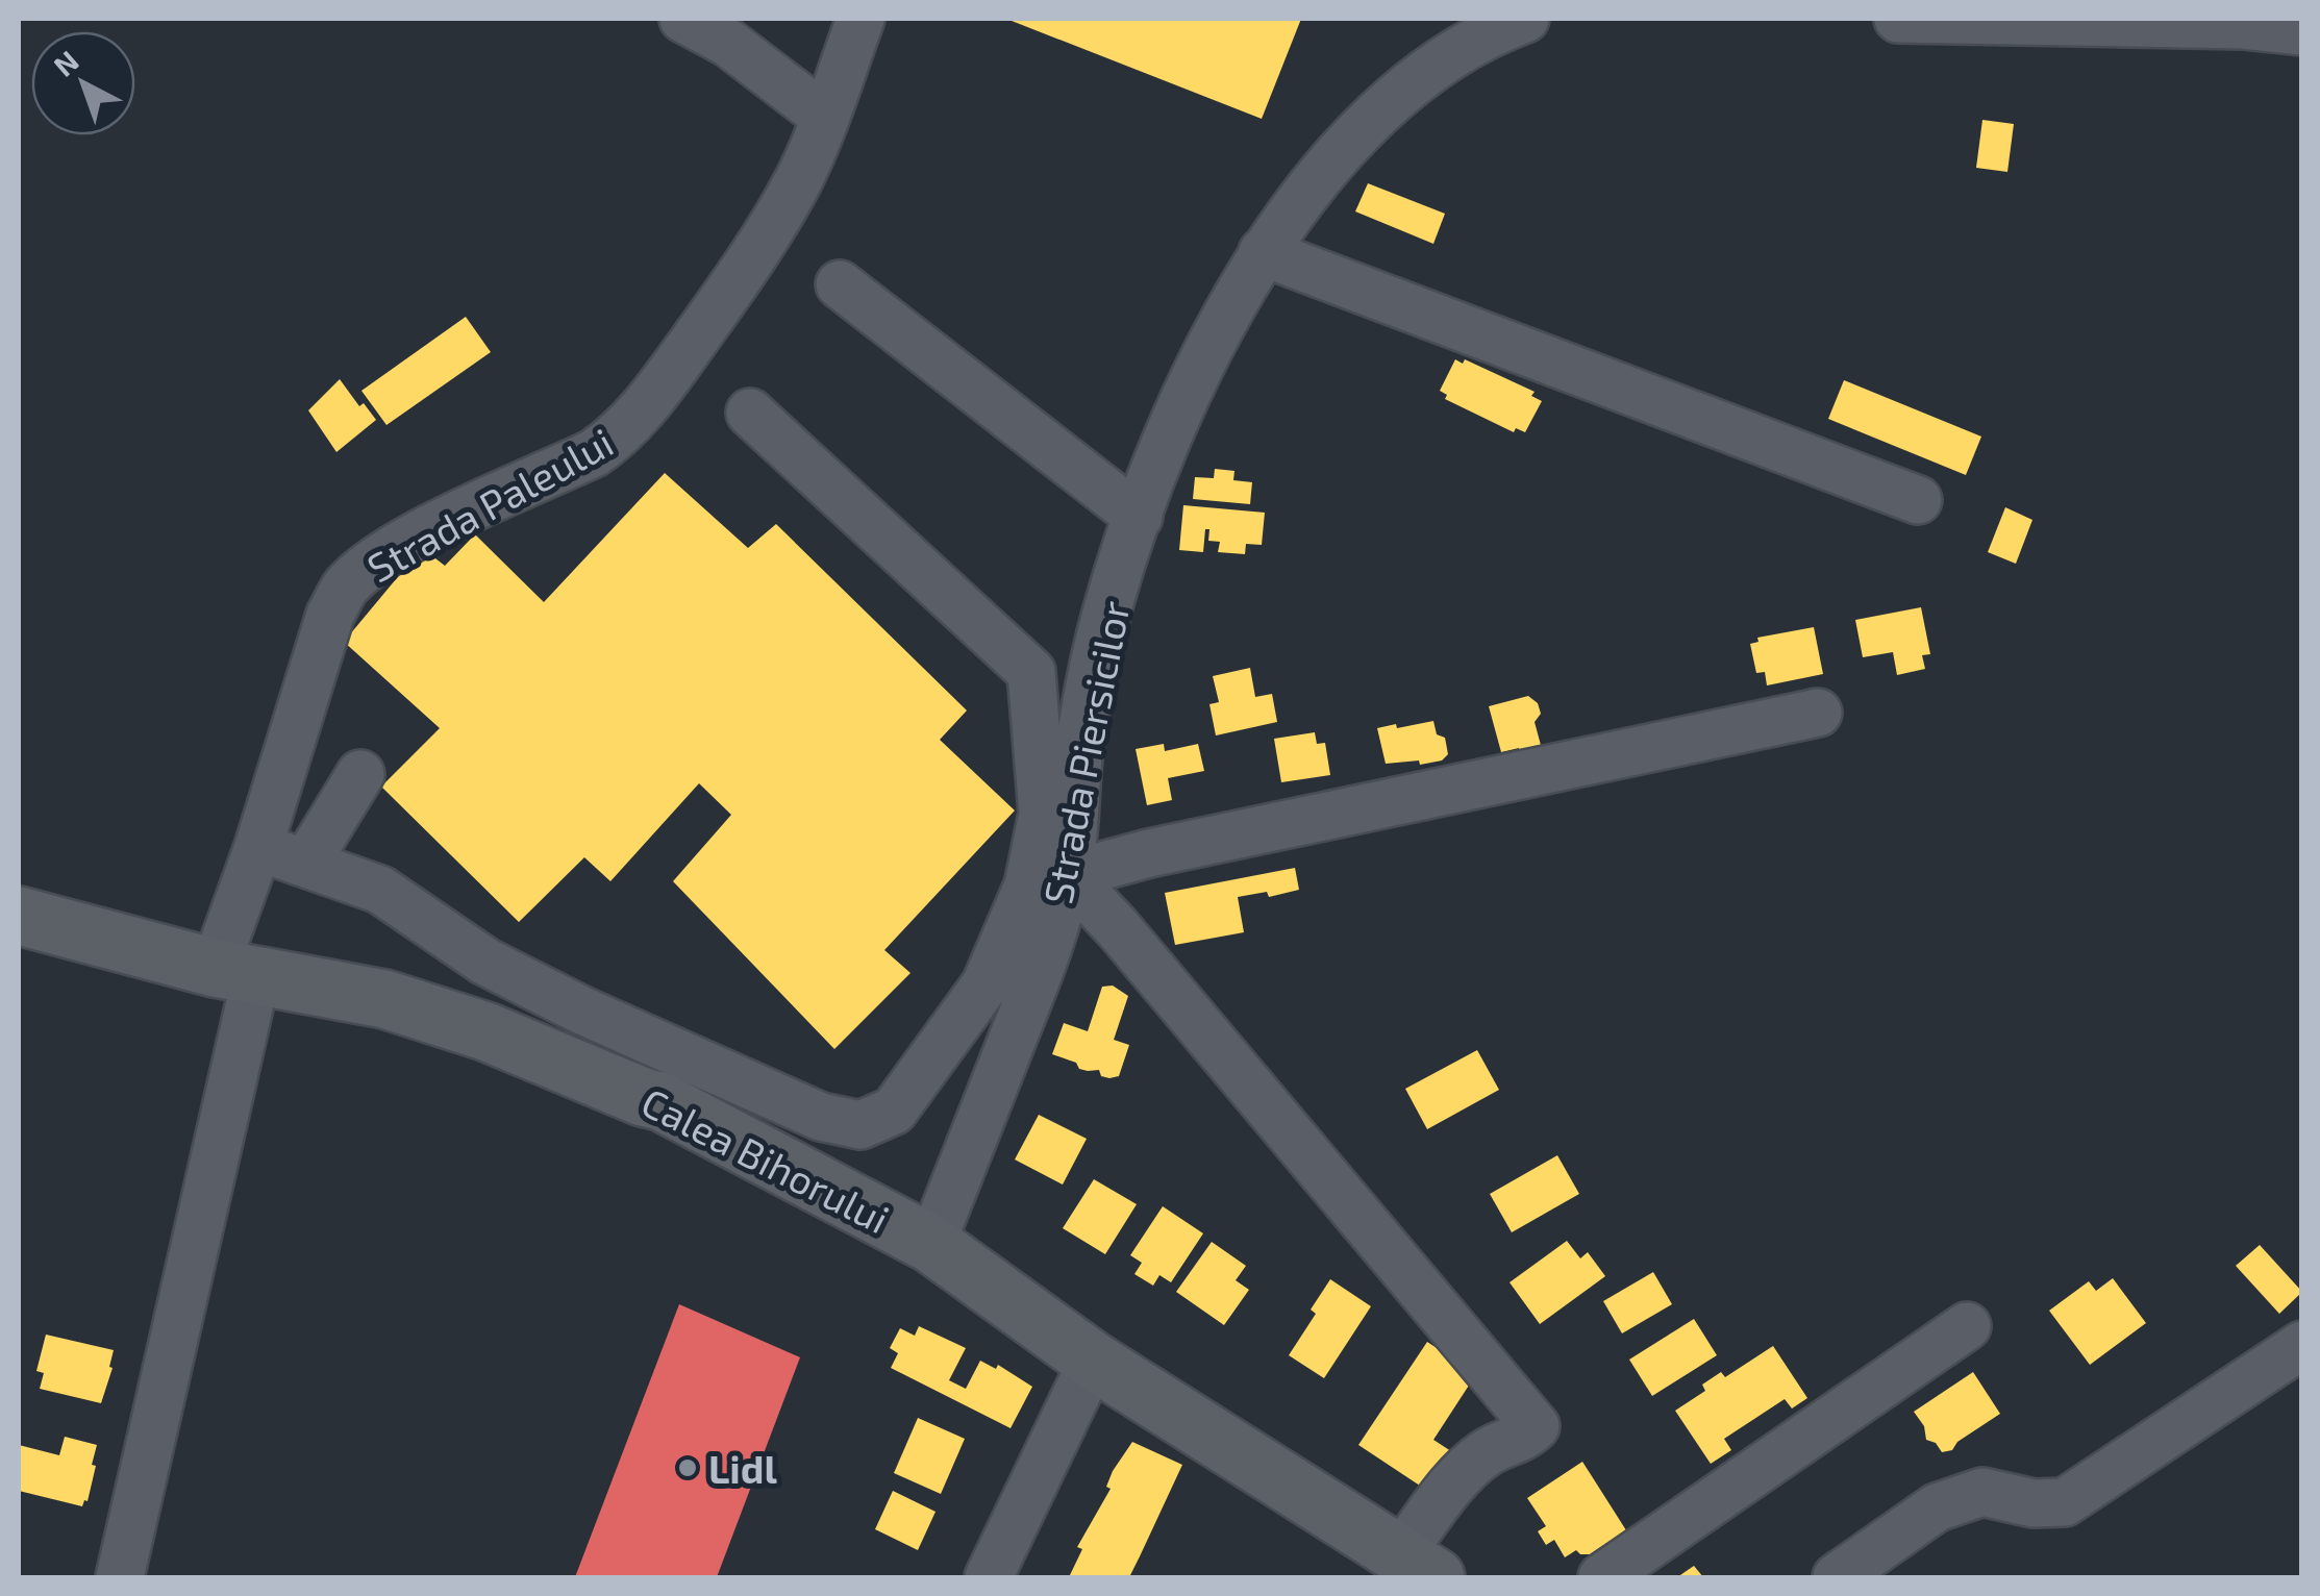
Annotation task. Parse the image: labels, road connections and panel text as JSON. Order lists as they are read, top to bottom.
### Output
{
  "streets": {
    "main road": ["Calea Bihorului"],
    "street": ["Strada Paleului", "Strada Piersicilor"]
  },
  "crossings": [
    ["Strada Paleului", "Calea Bihorului"],
    ["Strada Piersicilor", "Calea Bihorului"]
  ],
  "places": ["Lidl"],
  "north": "top left"
}
